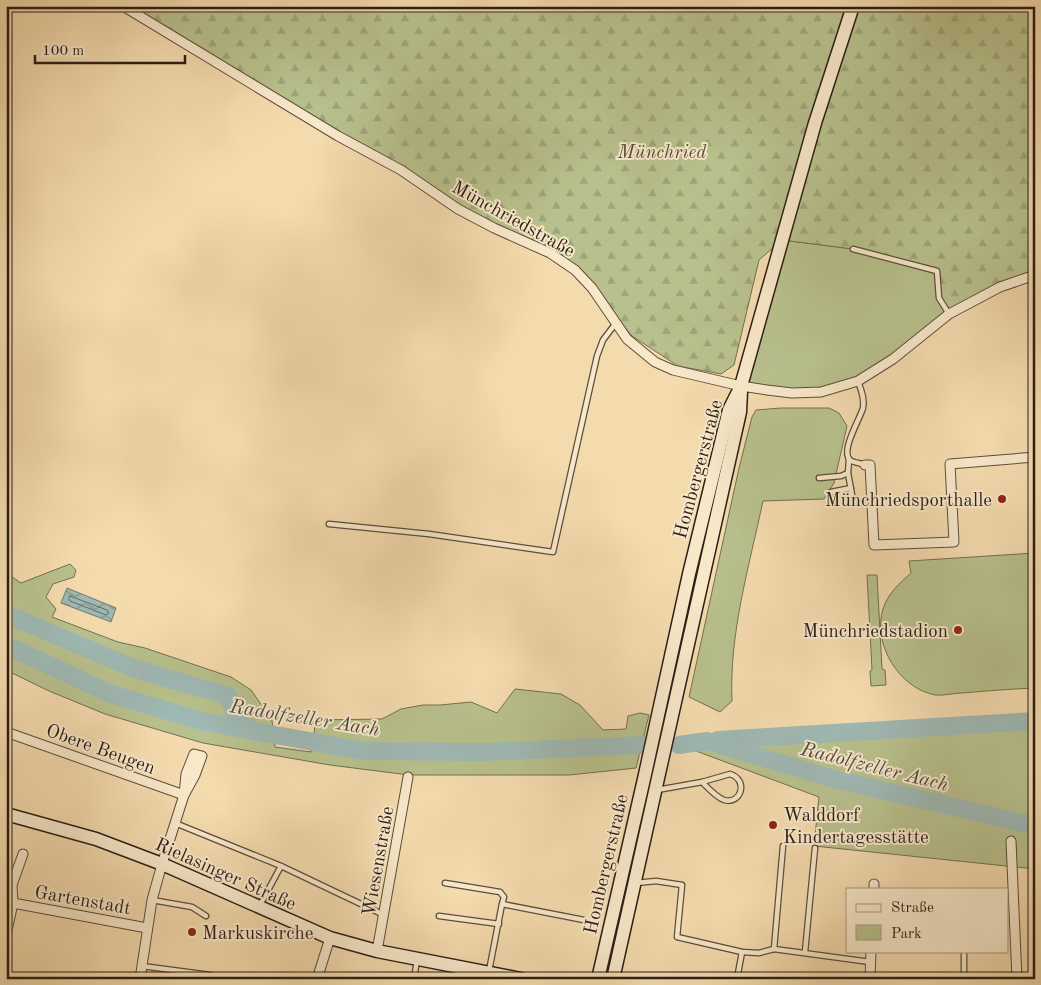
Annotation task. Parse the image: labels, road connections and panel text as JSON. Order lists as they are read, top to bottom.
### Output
{
  "streets": {
    "main road": ["Hombergerstraße", "Rielasinger Straße"],
    "street": [
      "Münchriedstraße",
      "Obere Beugen",
      "Wiesenstraße",
      "Gartenstadt"
    ]
  },
  "crossings": [
    ["Münchriedstraße", "Hombergerstraße"],
    ["Wiesenstraße", "Rielasinger Straße"]
  ],
  "water": ["Radolfzeller Aach"],
  "parks": ["Münchried"],
  "places": [
    "Münchriedsporthalle",
    "Münchriedstadion",
    "Walddorf Kindertagesstätte",
    "Markuskirche"
  ],
  "legend": ["Straße", "Park"],
  "scale_bar": "100 m"
}
